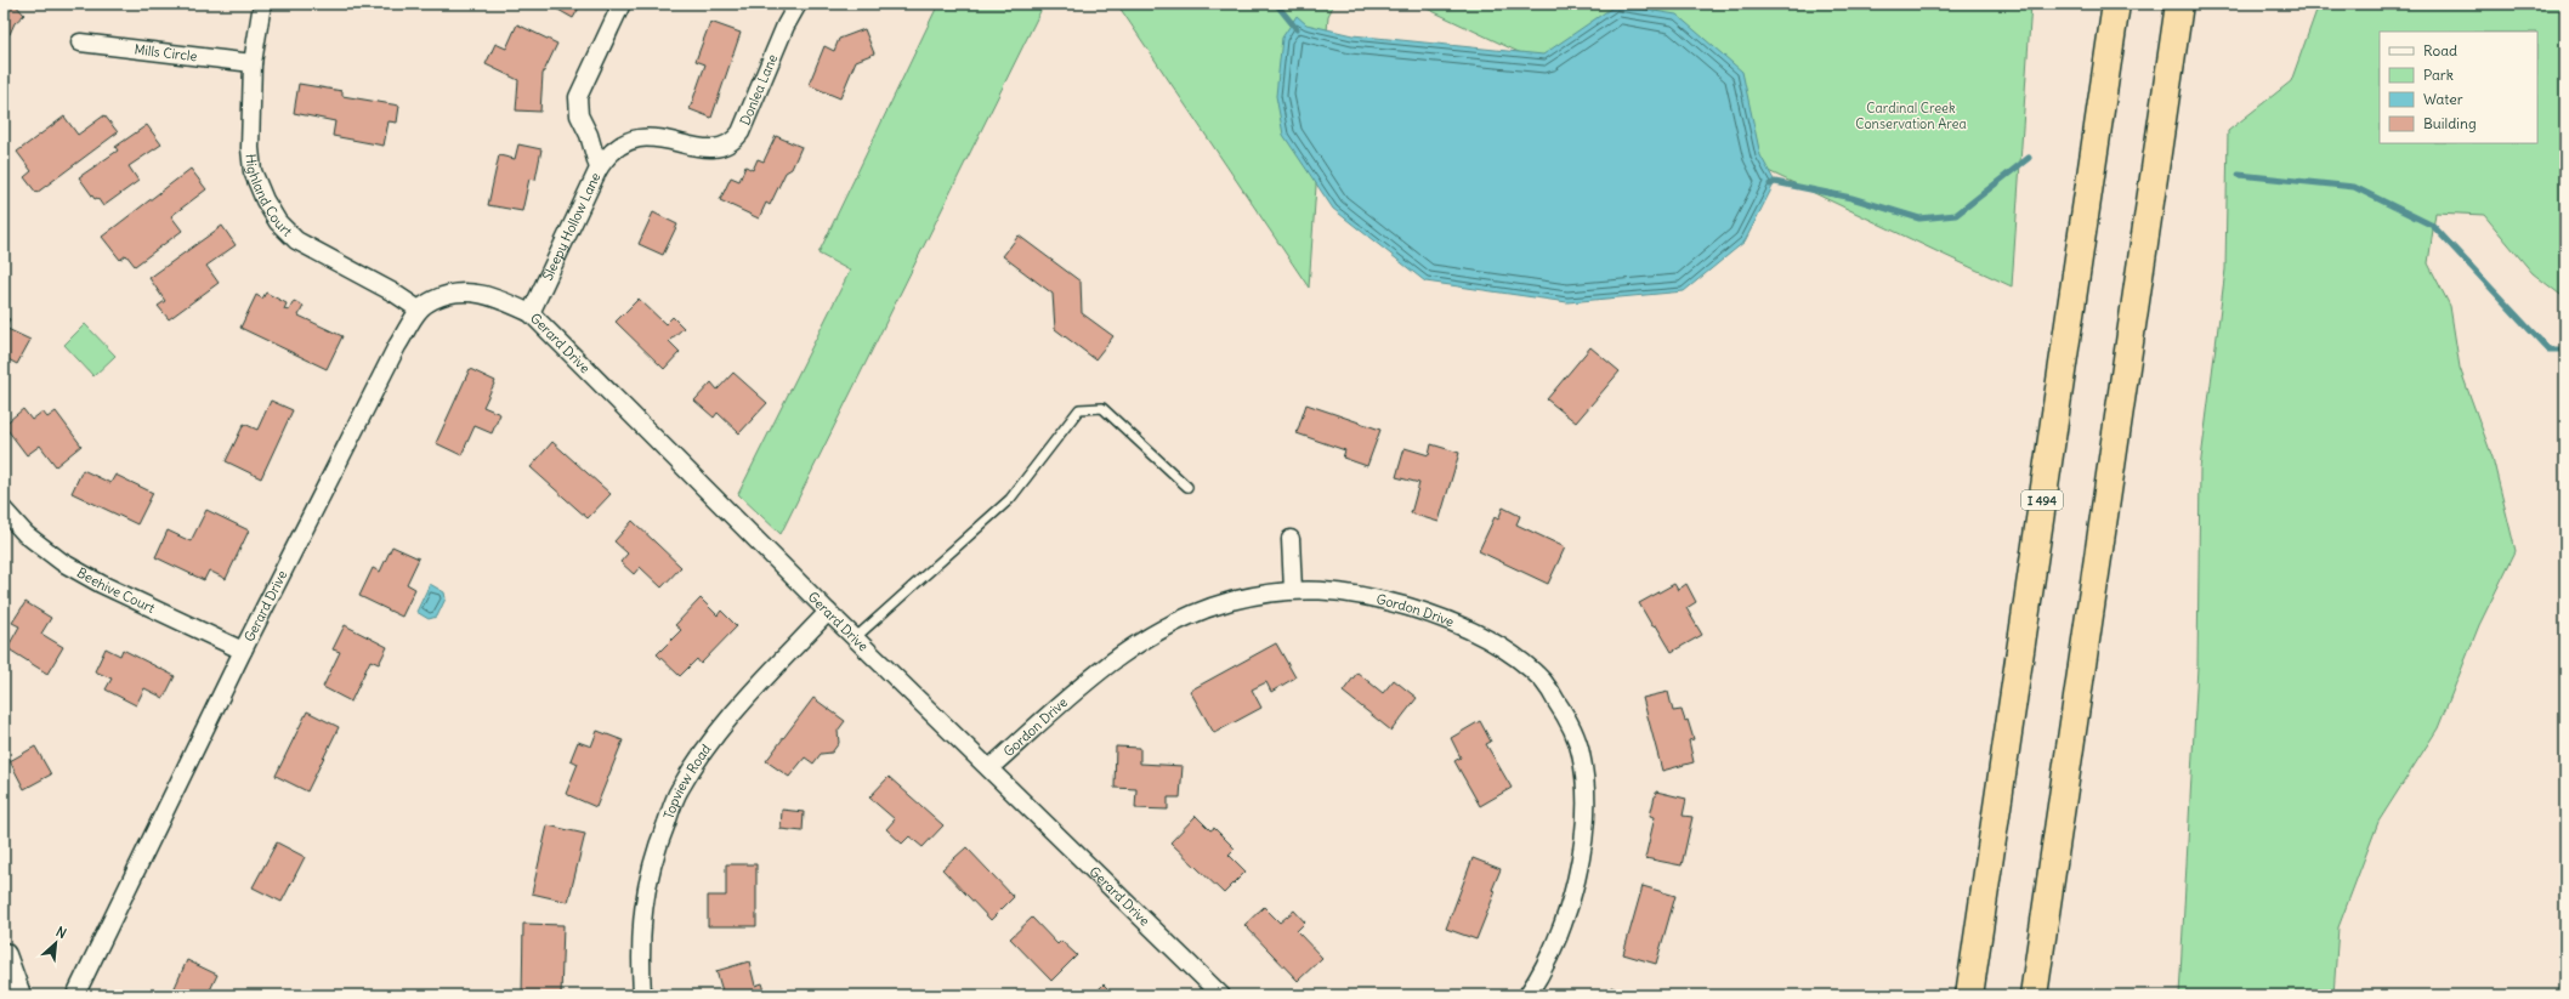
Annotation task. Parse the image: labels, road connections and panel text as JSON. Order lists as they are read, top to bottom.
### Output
{
  "streets": {
    "highway": ["I 494"],
    "street": [
      "Mills Circle",
      "Donlea Lane",
      "Highland Court",
      "Sleepy Hollow Lane",
      "Gerard Drive",
      "Beehive Court",
      "Gordon Drive",
      "Topview Road"
    ]
  },
  "crossings": [
    ["Mills Circle", "Highland Court"],
    ["Donlea Lane", "Sleepy Hollow Lane"],
    ["Highland Court", "Gerard Drive"],
    ["Sleepy Hollow Lane", "Gerard Drive"],
    ["Gerard Drive", "Beehive Court"],
    ["Gerard Drive", "Gordon Drive"],
    ["Gerard Drive", "Topview Road"]
  ],
  "parks": ["Cardinal Creek Conservation Area"],
  "legend": [
    "Road",
    "Park",
    "Water",
    "Building"
  ],
  "north": "top right"
}
